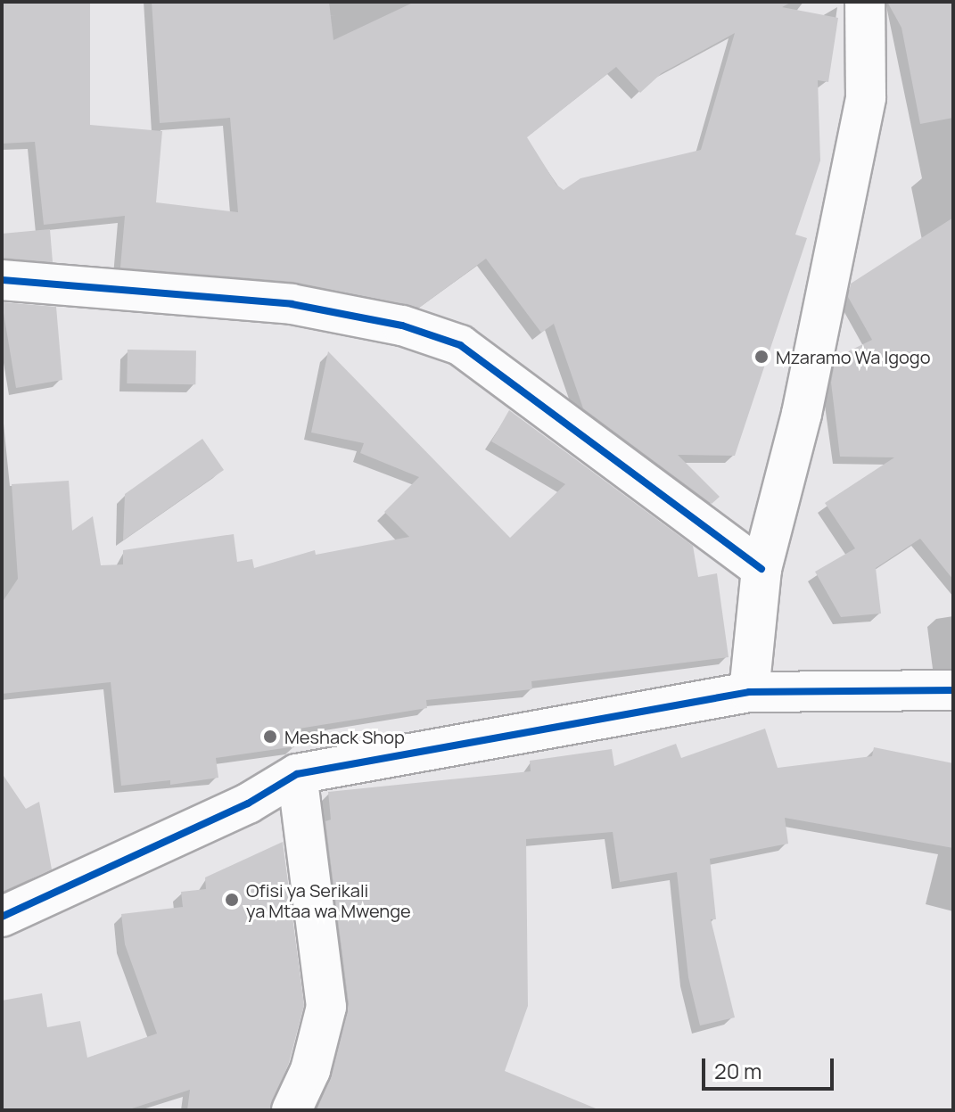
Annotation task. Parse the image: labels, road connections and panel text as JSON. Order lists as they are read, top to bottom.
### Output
{
  "places": ["Mzaramo Wa Igogo", "Meshack Shop", "Ofisi ya Serikali ya Mtaa wa Mwenge"],
  "scale_bar": "20 m"
}
